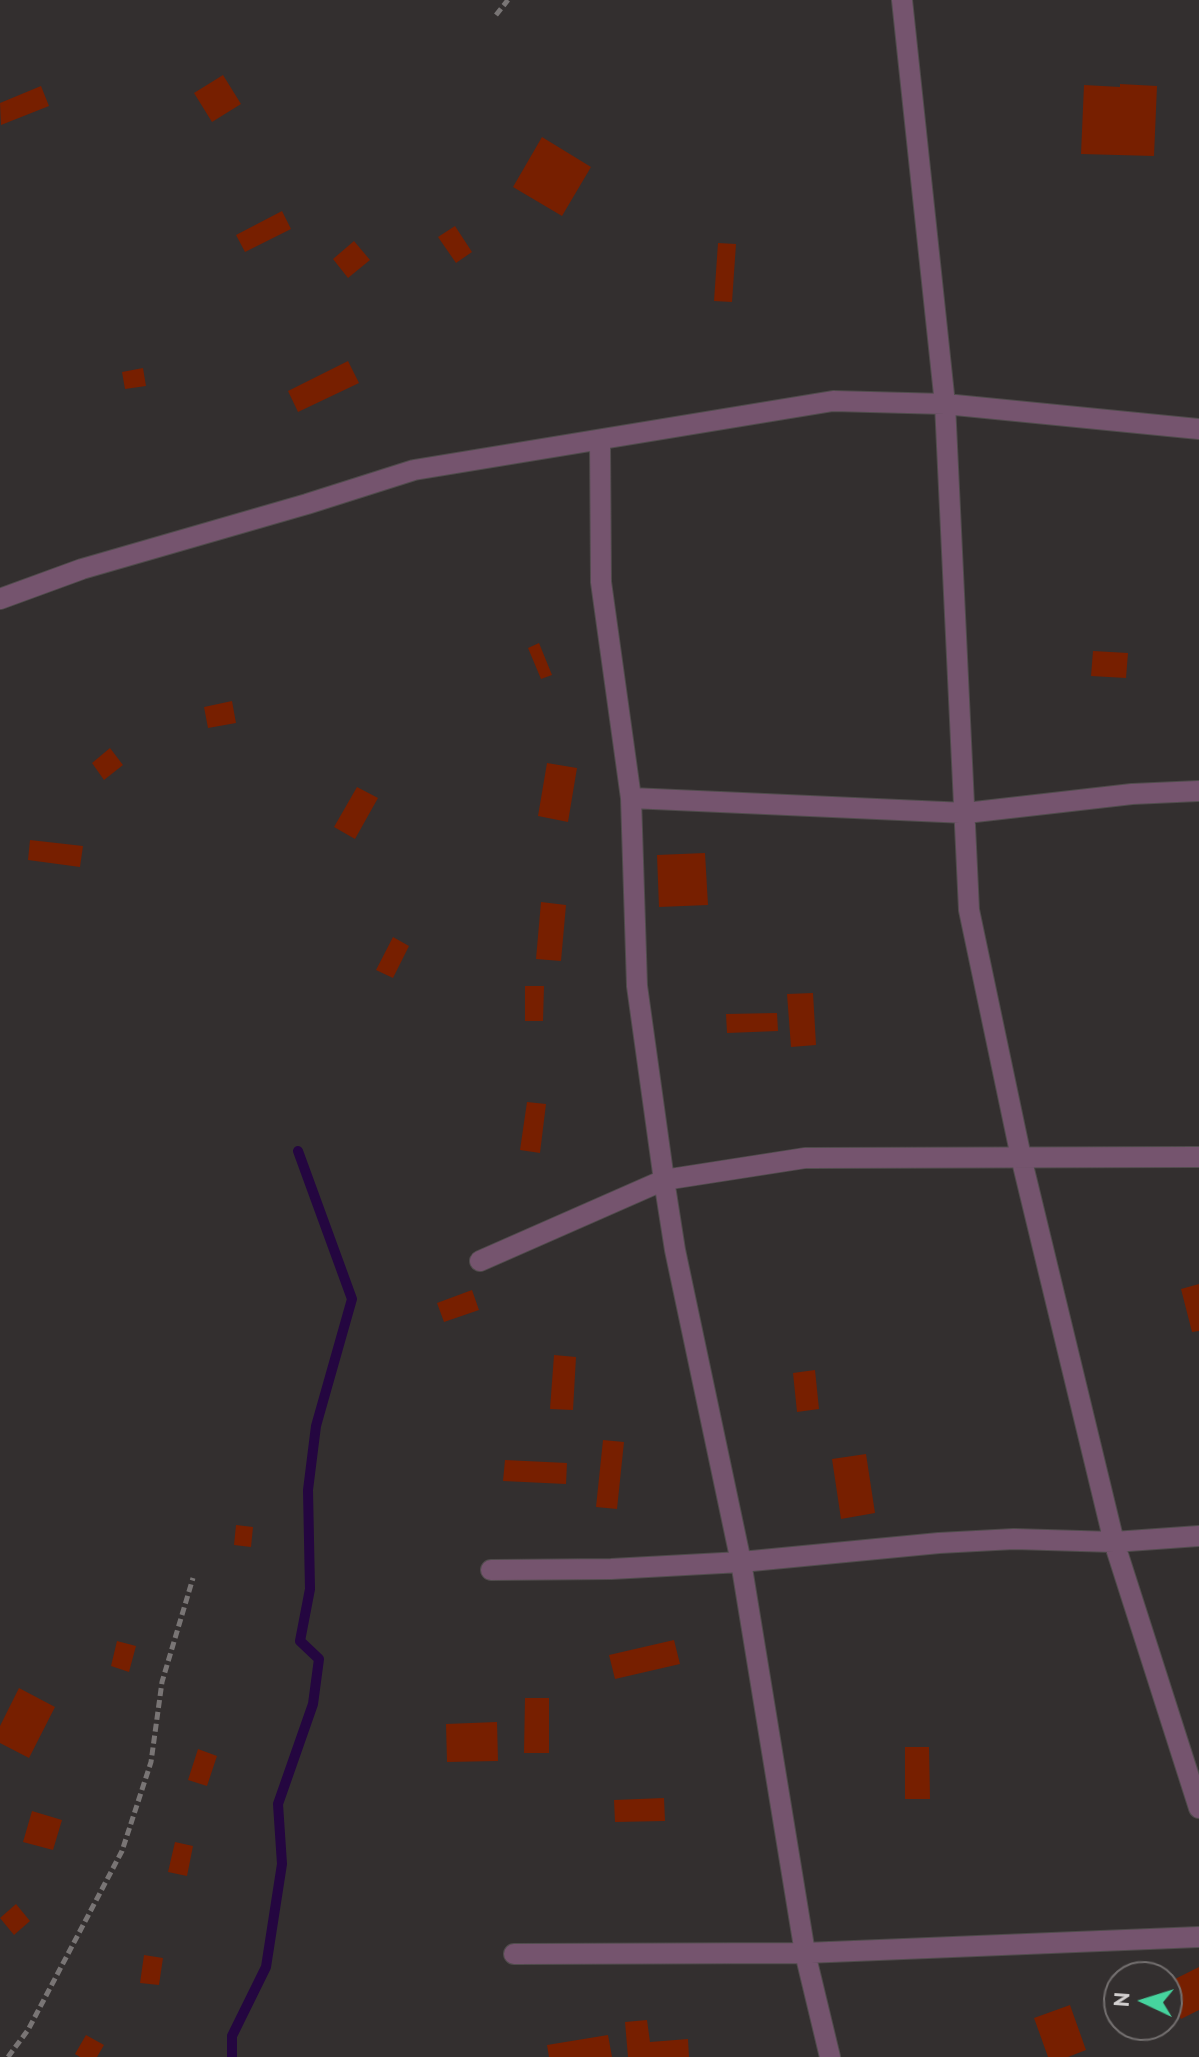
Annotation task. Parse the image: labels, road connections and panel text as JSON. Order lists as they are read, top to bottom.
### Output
{
  "north": "left"
}
